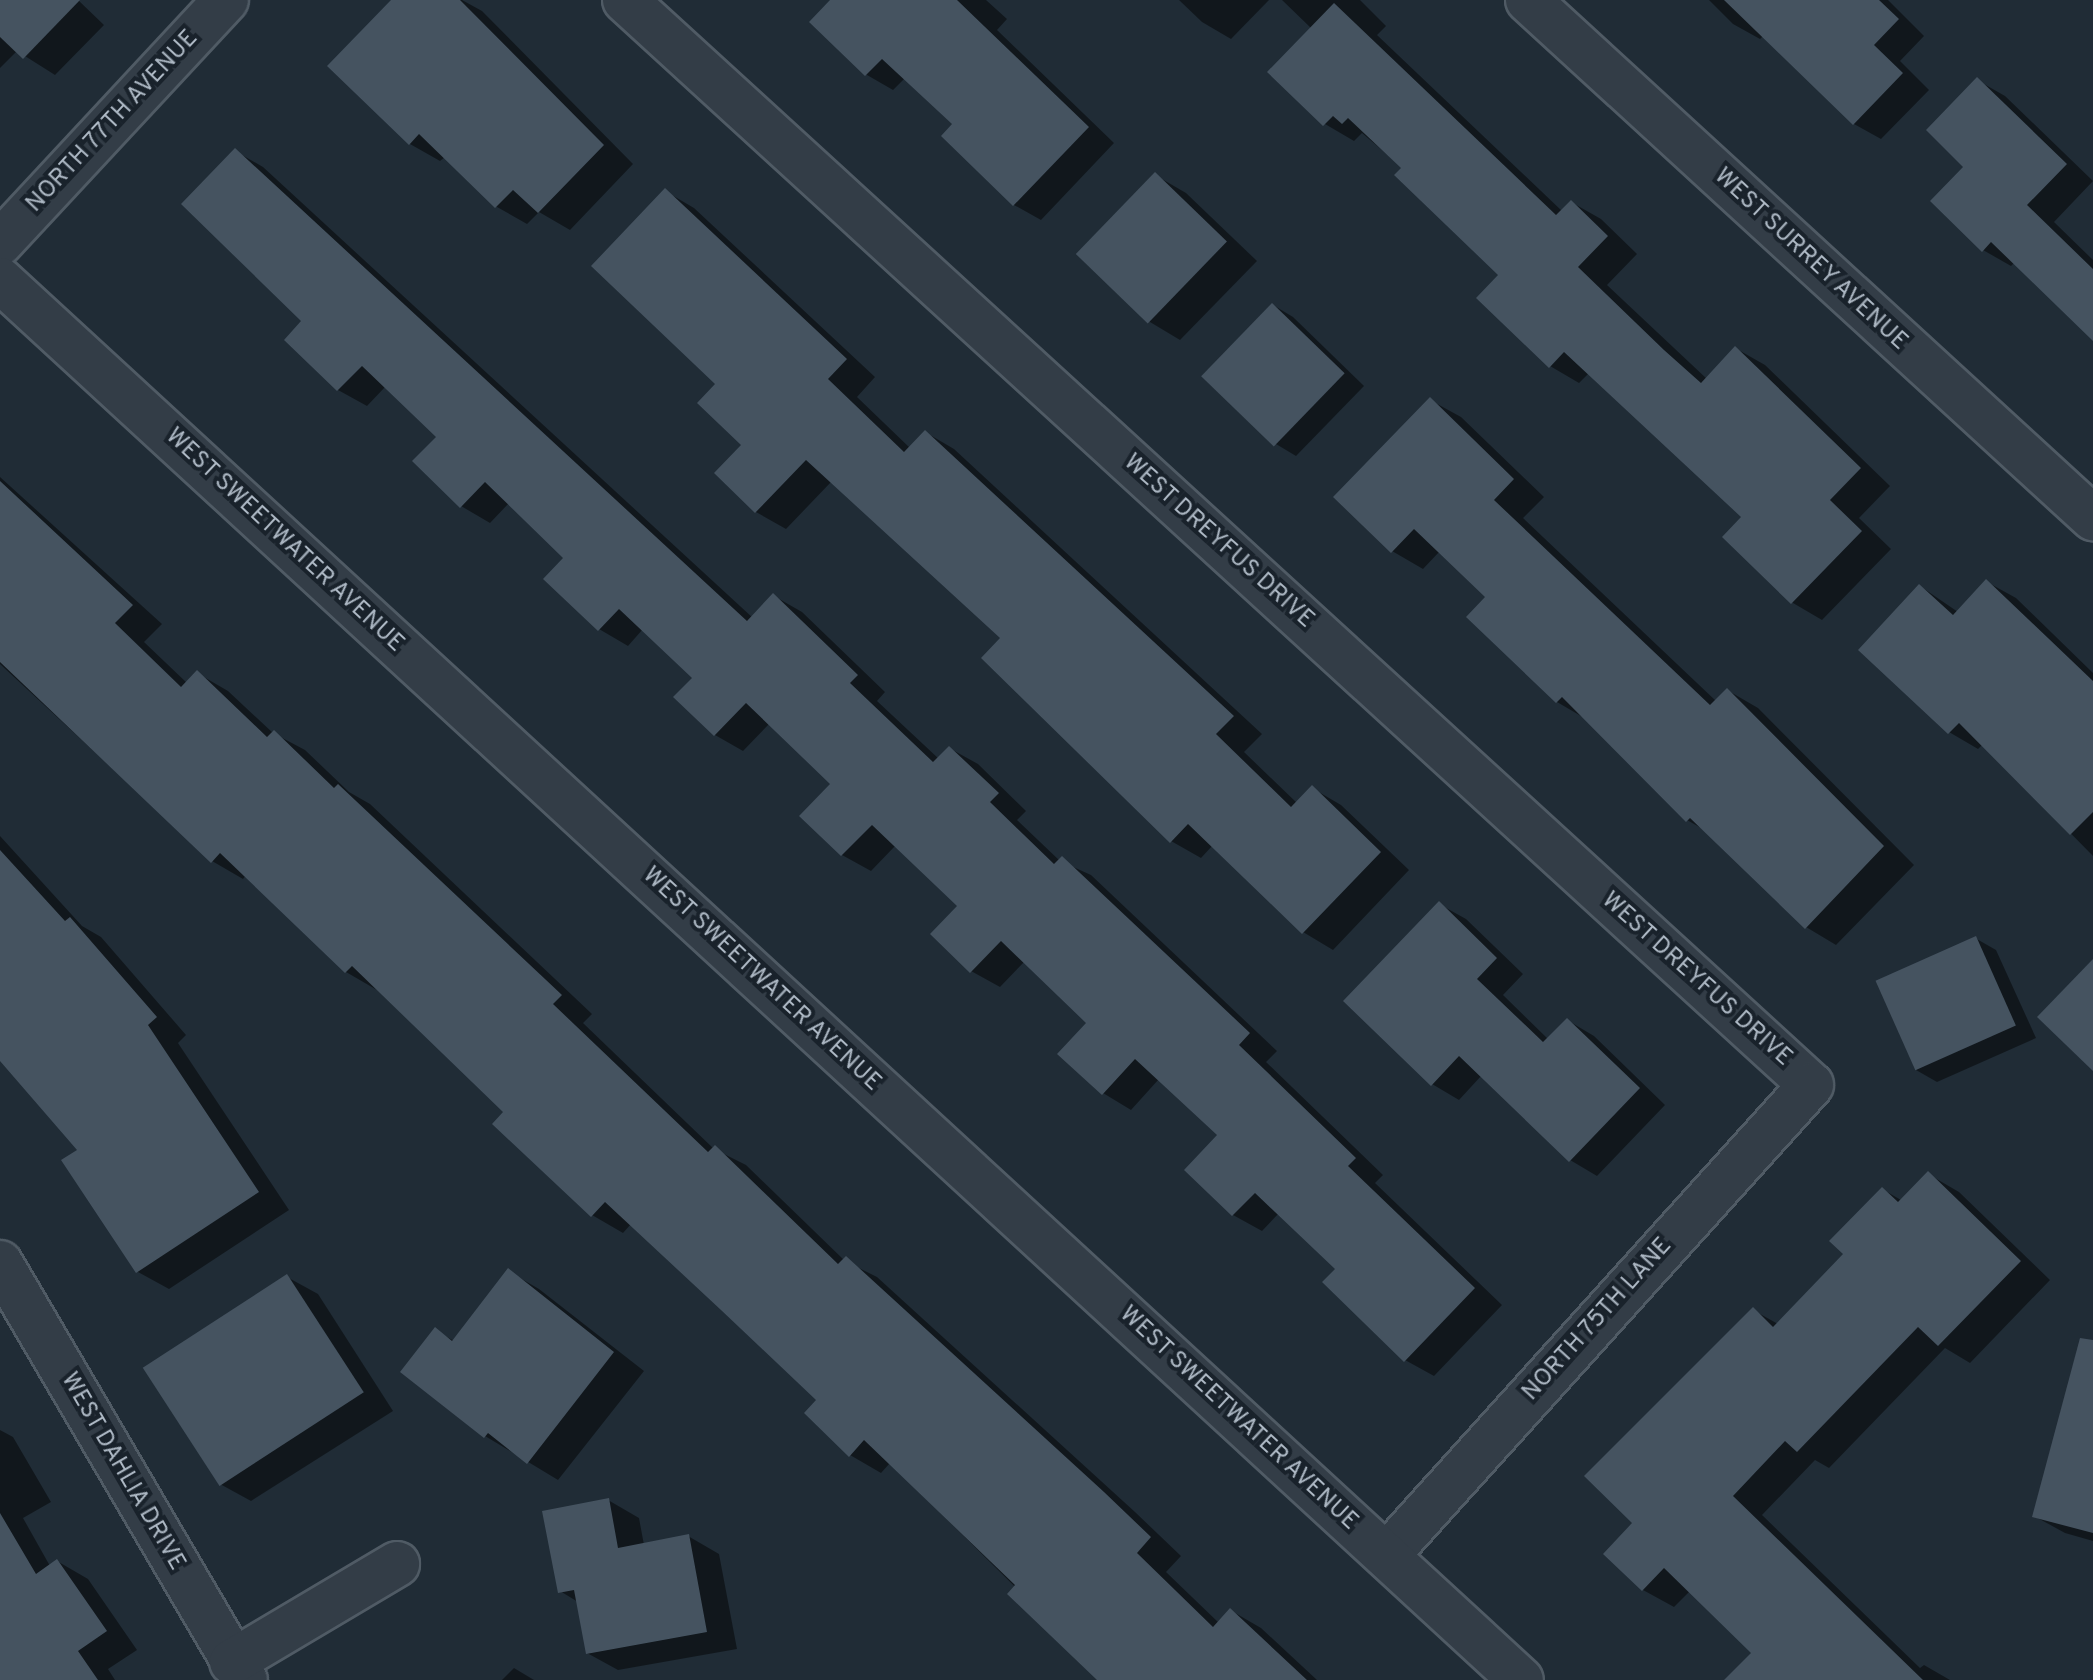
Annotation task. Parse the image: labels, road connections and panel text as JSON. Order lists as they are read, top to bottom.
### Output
{
  "streets": {
    "street": [
      "NORTH 77TH AVENUE",
      "WEST SURREY AVENUE",
      "WEST SWEETWATER AVENUE",
      "WEST DREYFUS DRIVE",
      "NORTH 75TH LANE",
      "WEST DAHLIA DRIVE"
    ]
  },
  "crossings": [
    ["WEST SWEETWATER AVENUE", "NORTH 75TH LANE"],
    ["WEST DREYFUS DRIVE", "NORTH 75TH LANE"]
  ]
}
